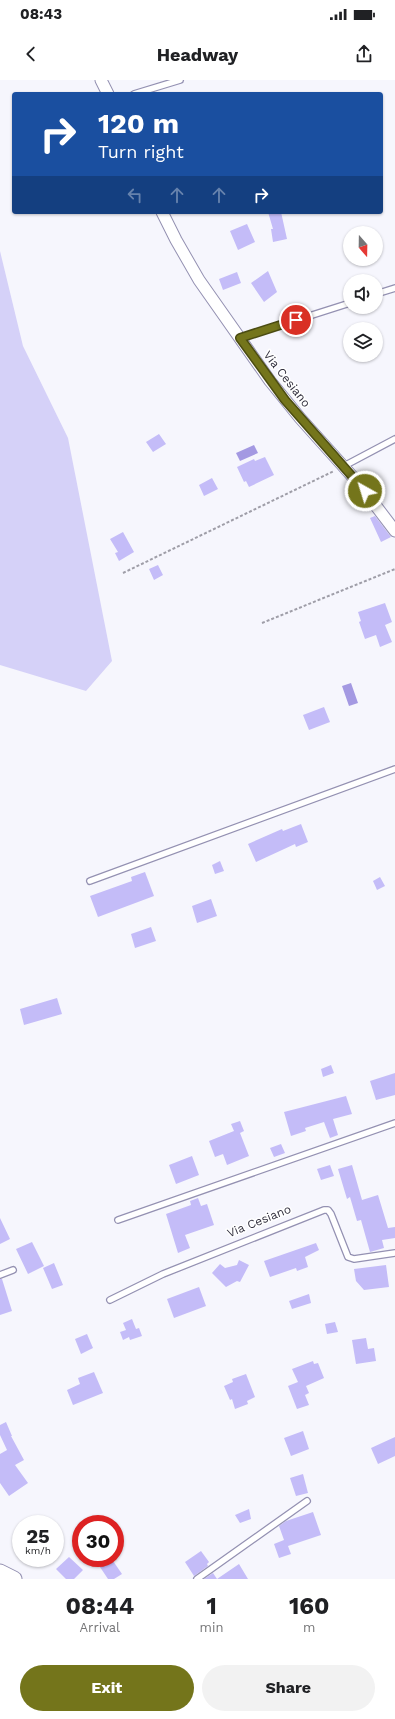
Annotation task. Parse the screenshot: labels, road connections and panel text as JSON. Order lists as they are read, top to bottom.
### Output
{
  "streets": {
    "street": ["Via Cesiano"]
  },
  "north": "bottom",
  "page": {
    "status": "08:43",
    "header": "Headway",
    "turn": ["120 m", "Turn right"],
    "speed": "25 km/h",
    "limit": "30",
    "eta": [
      "08:44",
      "Arrival",
      "1",
      "min",
      "160",
      "m"
    ],
    "buttons": ["Exit", "Share"]
  }
}
